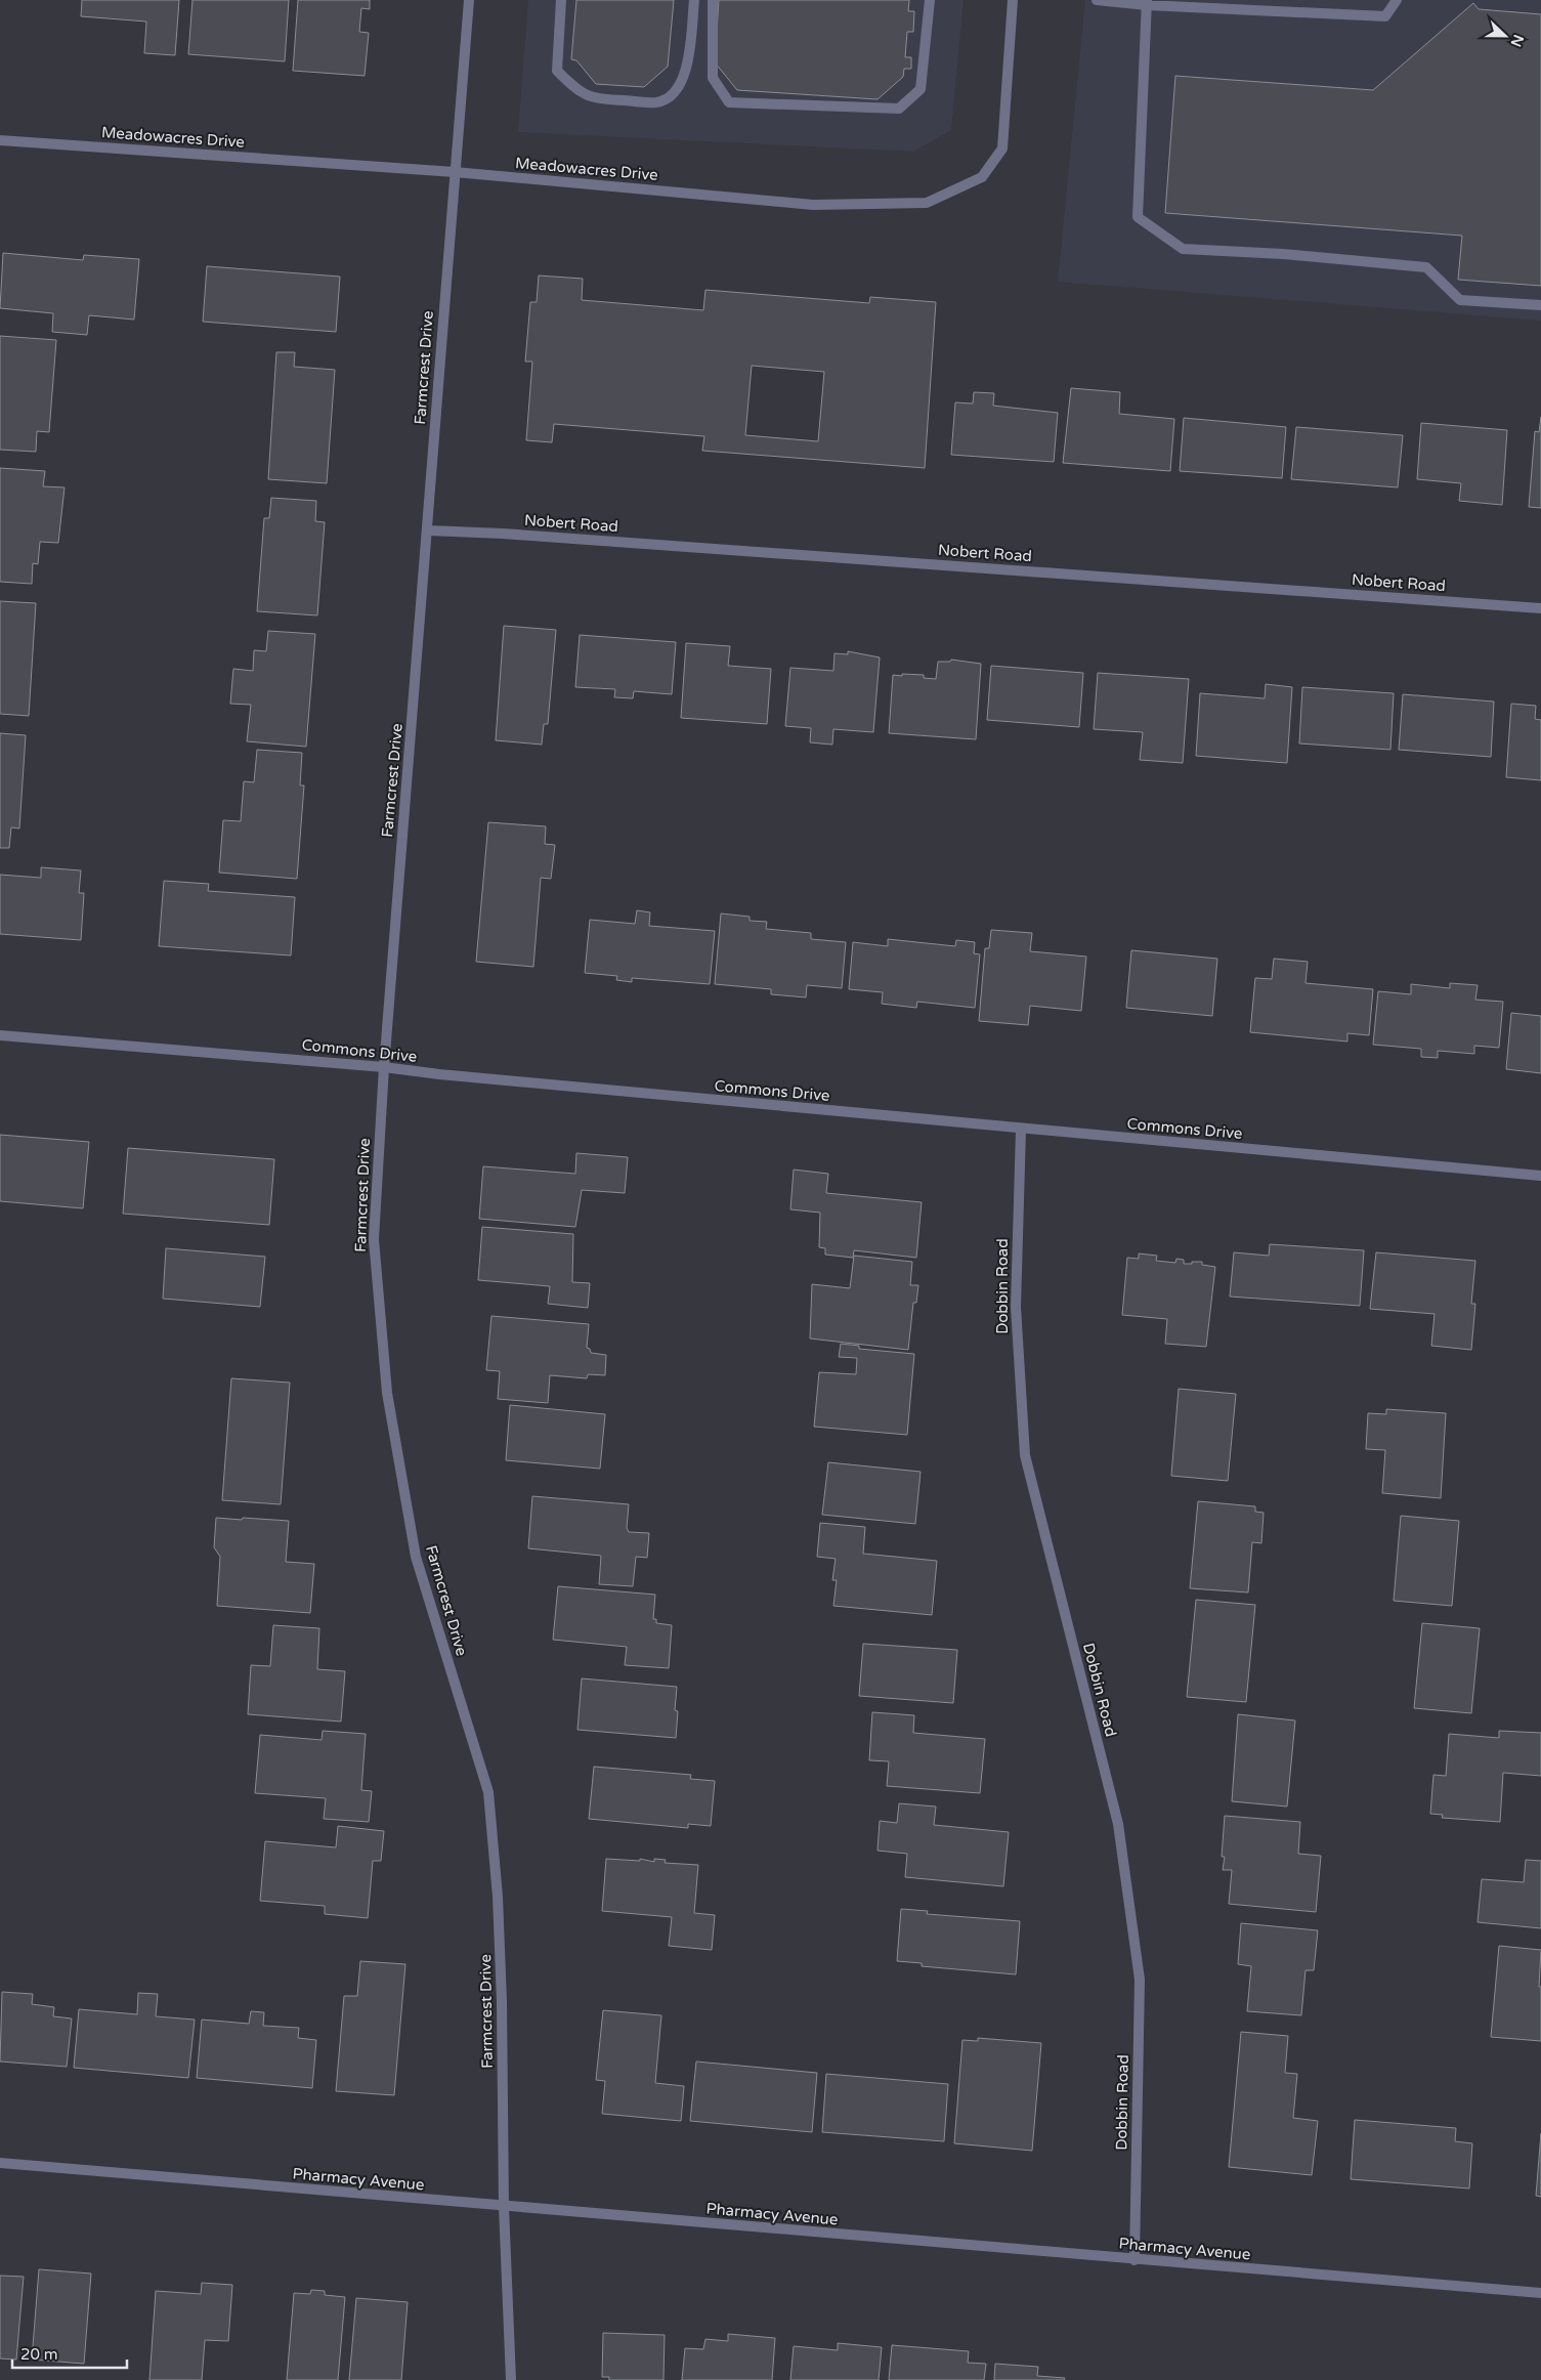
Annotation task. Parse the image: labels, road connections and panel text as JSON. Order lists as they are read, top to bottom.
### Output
{
  "streets": {
    "street": [
      "Meadowacres Drive",
      "Farmcrest Drive",
      "Nobert Road",
      "Commons Drive",
      "Dobbin Road",
      "Pharmacy Avenue"
    ]
  },
  "crossings": [
    ["Meadowacres Drive", "Farmcrest Drive"],
    ["Farmcrest Drive", "Nobert Road"],
    ["Farmcrest Drive", "Commons Drive"],
    ["Farmcrest Drive", "Pharmacy Avenue"],
    ["Commons Drive", "Dobbin Road"],
    ["Dobbin Road", "Pharmacy Avenue"]
  ],
  "scale_bar": "20 m",
  "north": "right"
}
